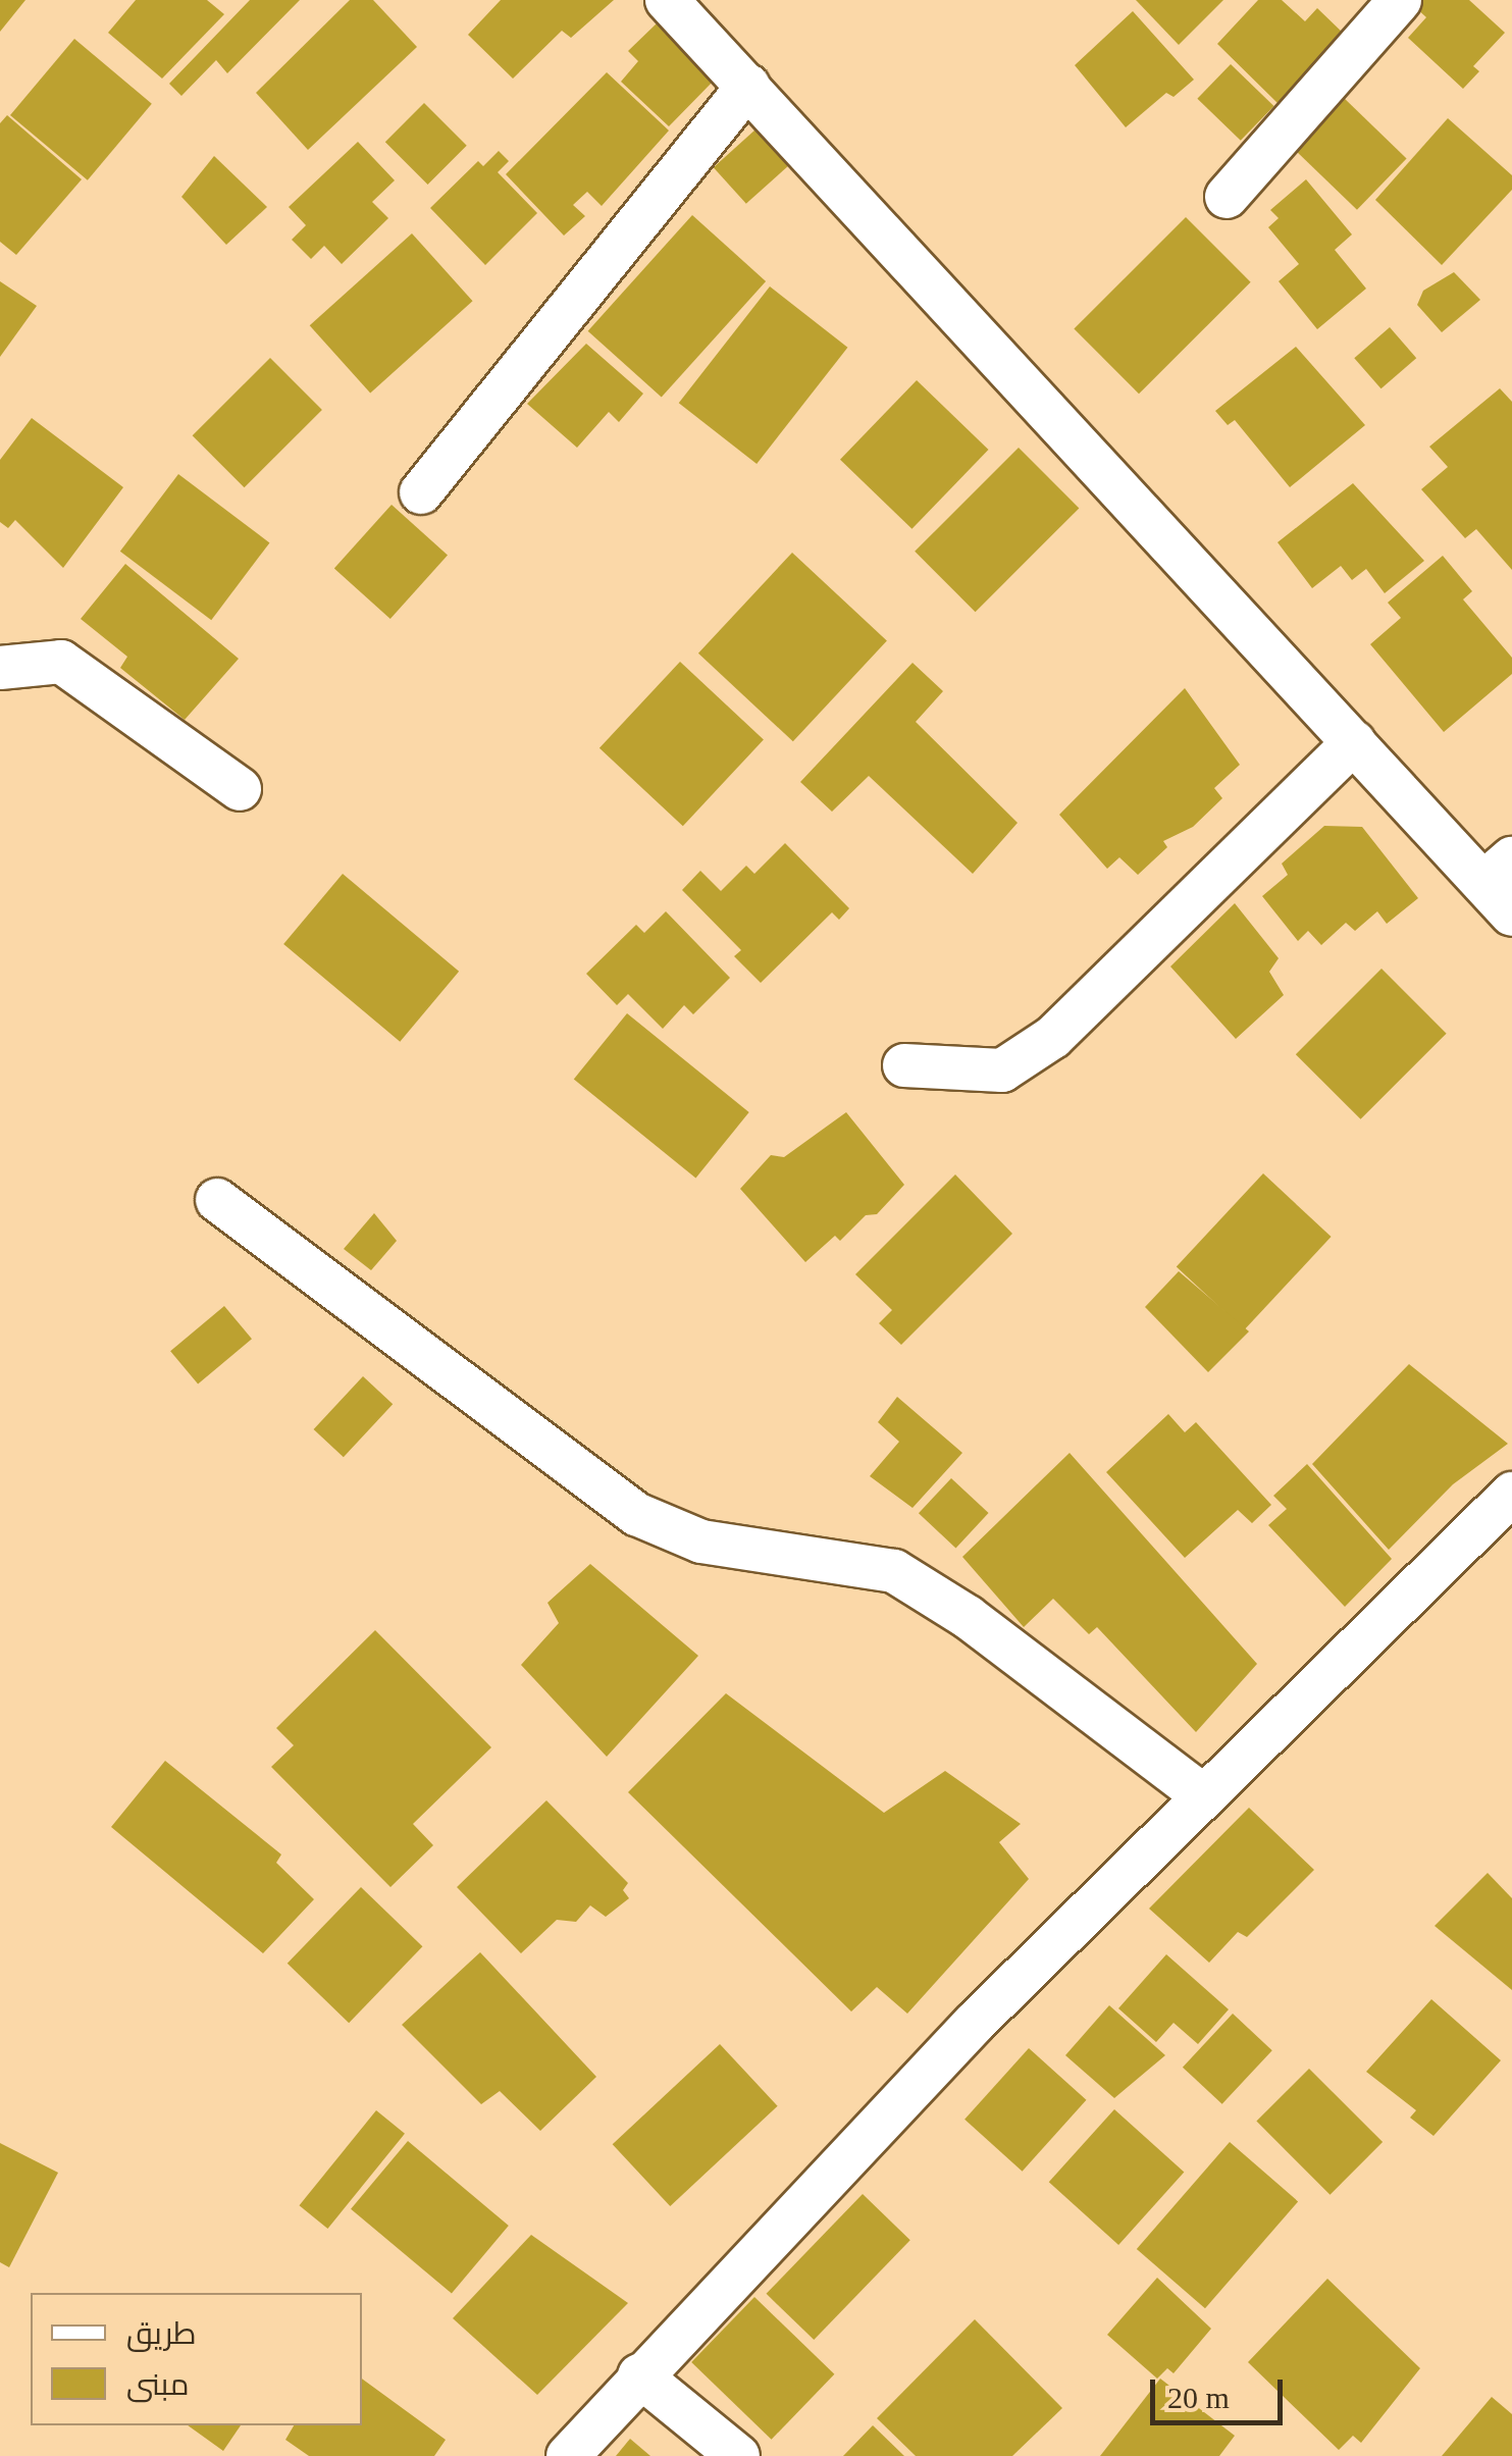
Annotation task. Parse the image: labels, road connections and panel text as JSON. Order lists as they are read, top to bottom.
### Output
{
  "legend": ["طريق", "مبنى"],
  "scale_bar": "20 m"
}
